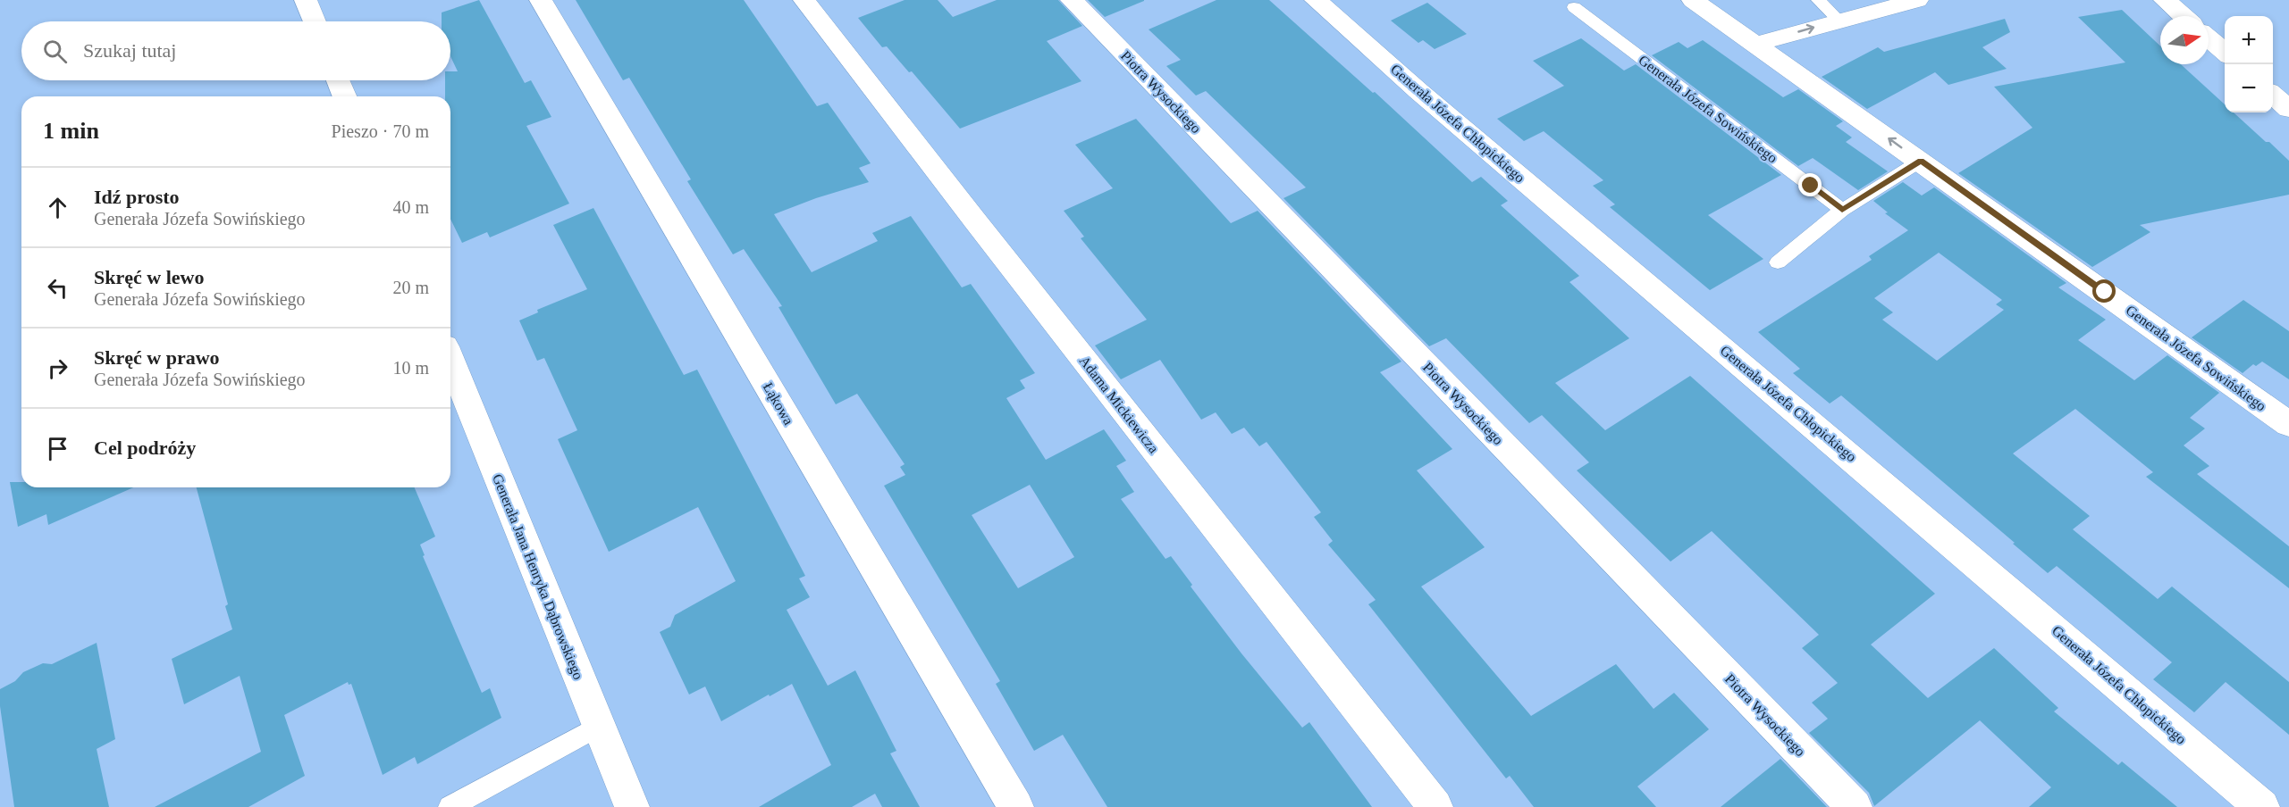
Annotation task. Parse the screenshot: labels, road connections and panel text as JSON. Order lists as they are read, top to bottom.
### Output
{
  "streets": {
    "street": [
      "Piotra Wysockiego",
      "Generała Józefa Sowińskiego",
      "Generała Józefa Chłopickiego",
      "Łąkowa",
      "Adama Mickiewicza",
      "Generała Jana Henryka Dąbrowskiego"
    ]
  },
  "north": "right",
  "page": {
    "map_buttons": ["+", "−"],
    "search": "Szukaj tutaj",
    "heading": ["1 min", "Pieszo · 70 m"],
    "list": [
      ["Idź prosto", "Generała Józefa Sowińskiego", "40 m"],
      ["Skręć w lewo", "Generała Józefa Sowińskiego", "20 m"],
      ["Skręć w prawo", "Generała Józefa Sowińskiego", "10 m"],
      "Cel podróży"
    ]
  }
}
